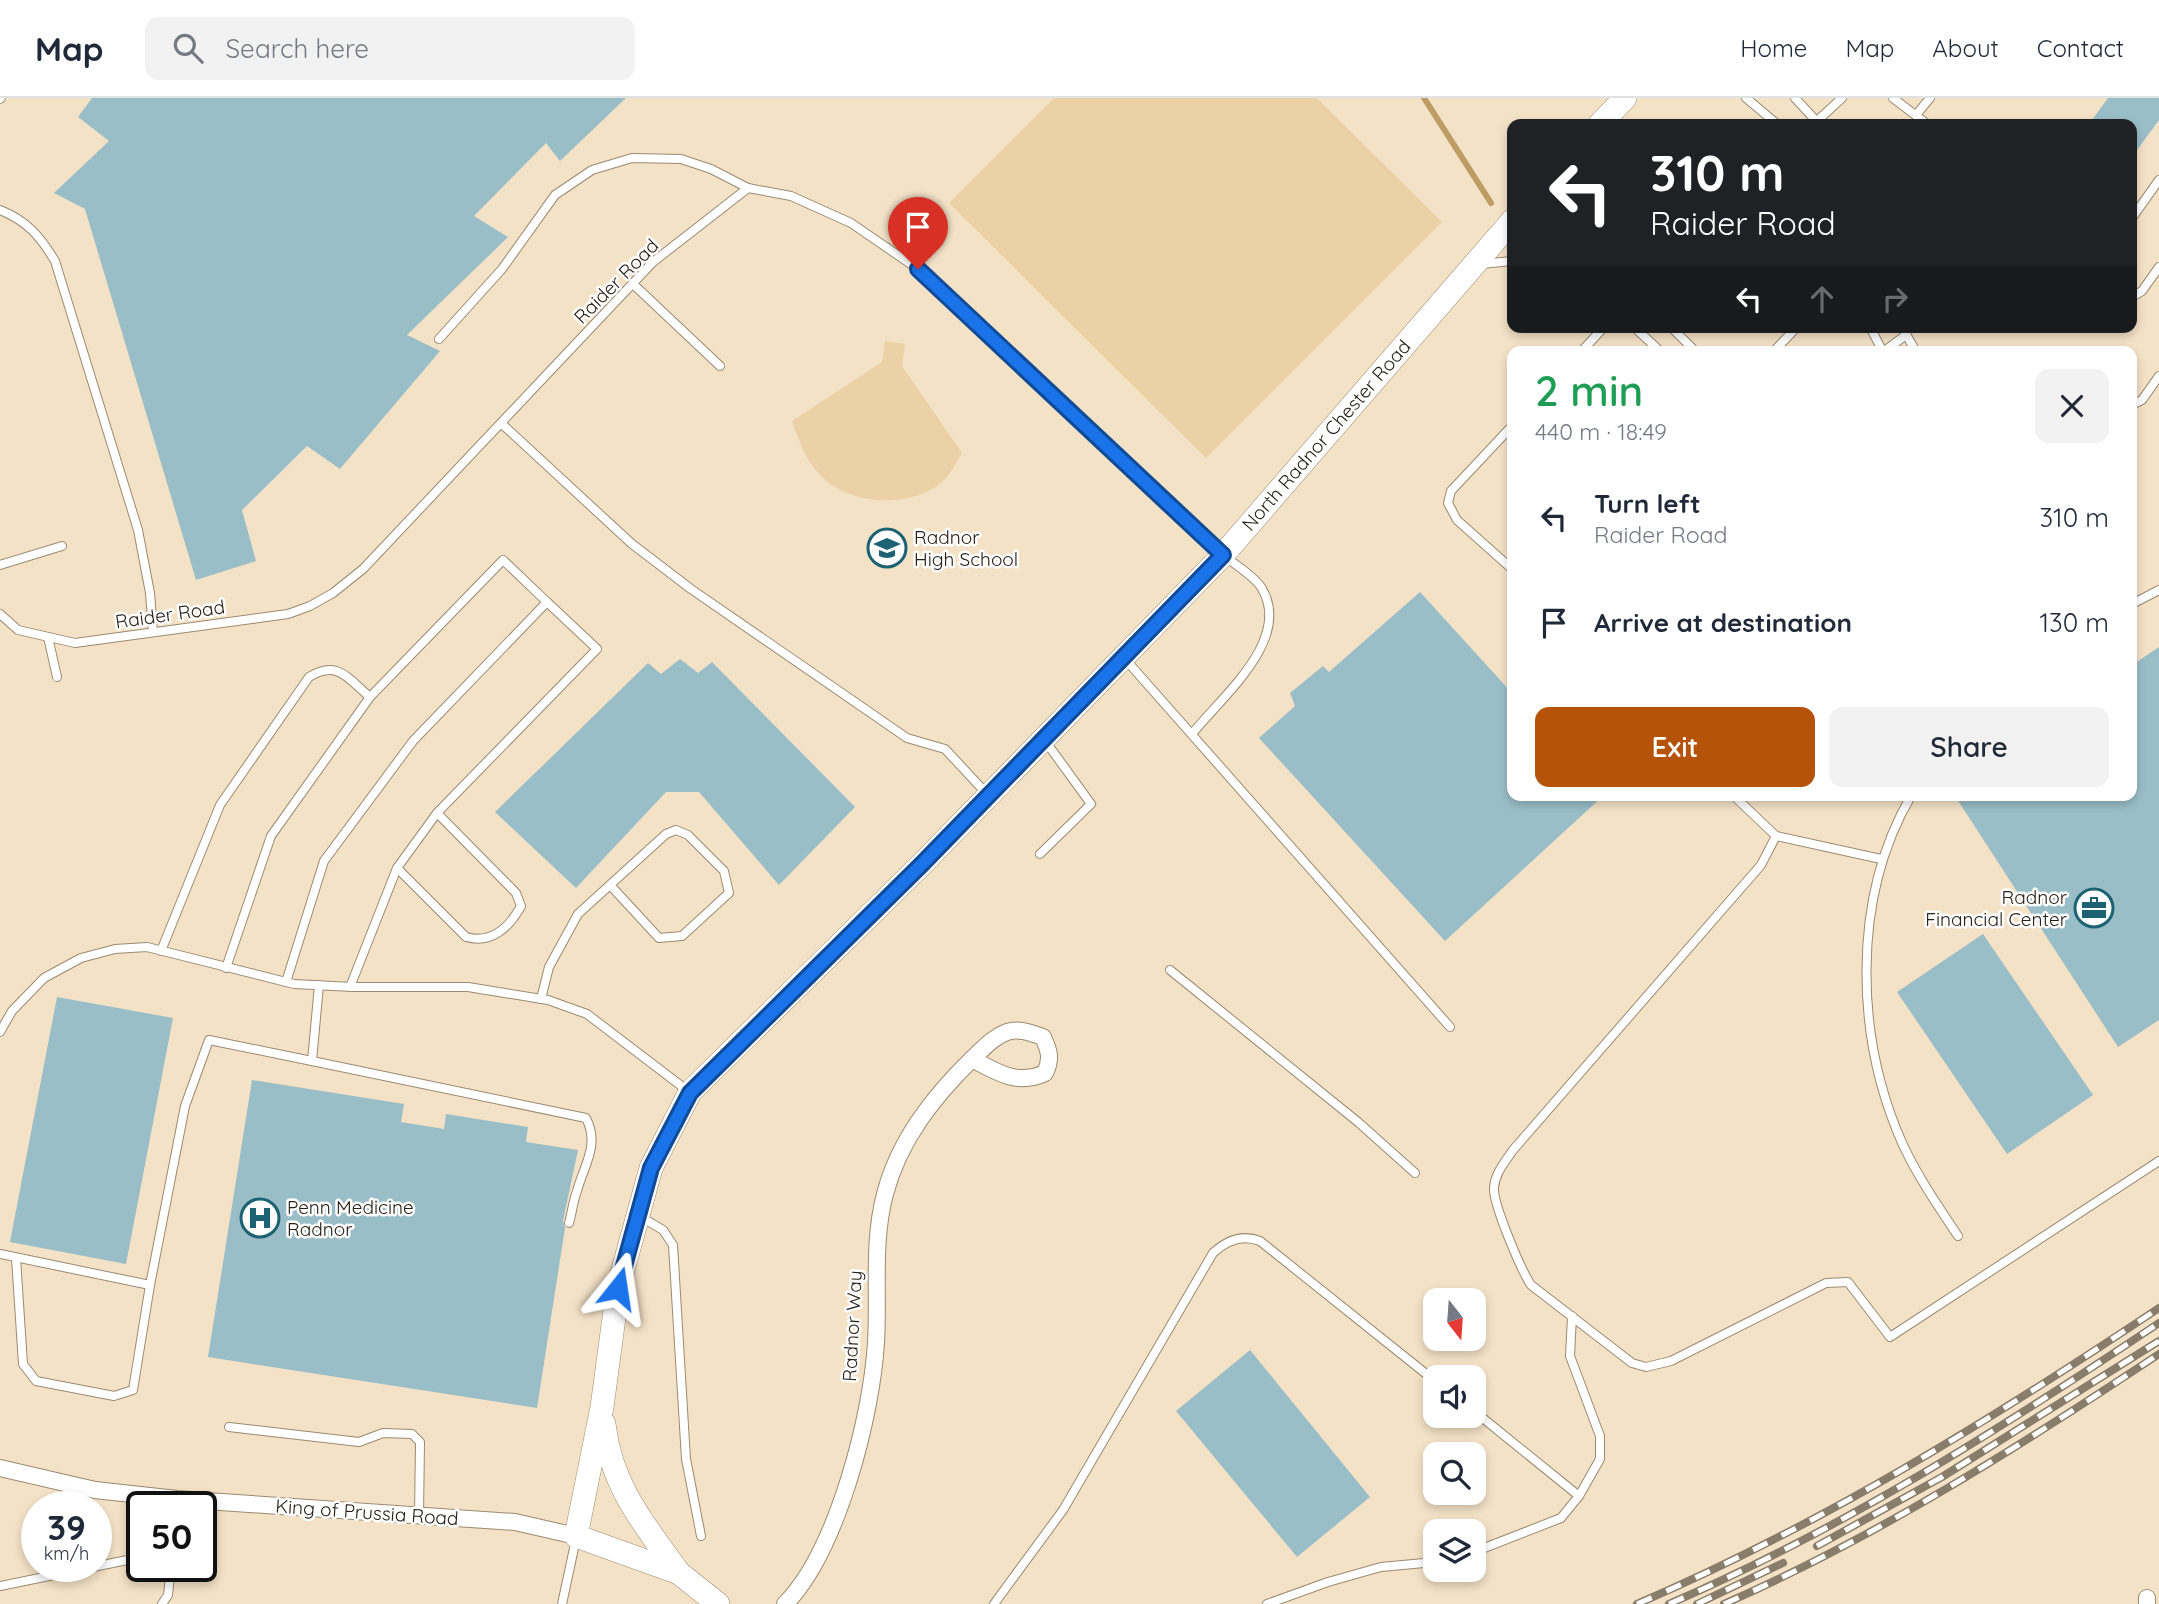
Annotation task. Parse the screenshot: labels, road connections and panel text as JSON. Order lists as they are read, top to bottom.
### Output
{
  "streets": {
    "main road": ["North Radnor Chester Road", "King of Prussia Road"],
    "street": ["Radnor Way"],
    "lane": ["Raider Road"]
  },
  "crossings": [
    ["North Radnor Chester Road", "King of Prussia Road"]
  ],
  "places": {
    "school or university": ["Radnor High School"],
    "office": ["Radnor Financial Center"],
    "hospital": ["Penn Medicine Radnor"]
  },
  "north": "bottom",
  "page": {
    "header": "Map",
    "search": "Search here",
    "nav": [
      "Home",
      "Map",
      "About",
      "Contact"
    ],
    "turn": ["310 m", "Raider Road"],
    "heading": ["2 min", "440 m · 18:49"],
    "list": [
      {
        "name": "Turn left",
        "note": "Raider Road",
        "value": "310 m"
      },
      {
        "name": "Arrive at destination",
        "value": "130 m"
      }
    ],
    "buttons": ["Exit", "Share"],
    "speed": "39 km/h",
    "limit": "50"
  }
}
